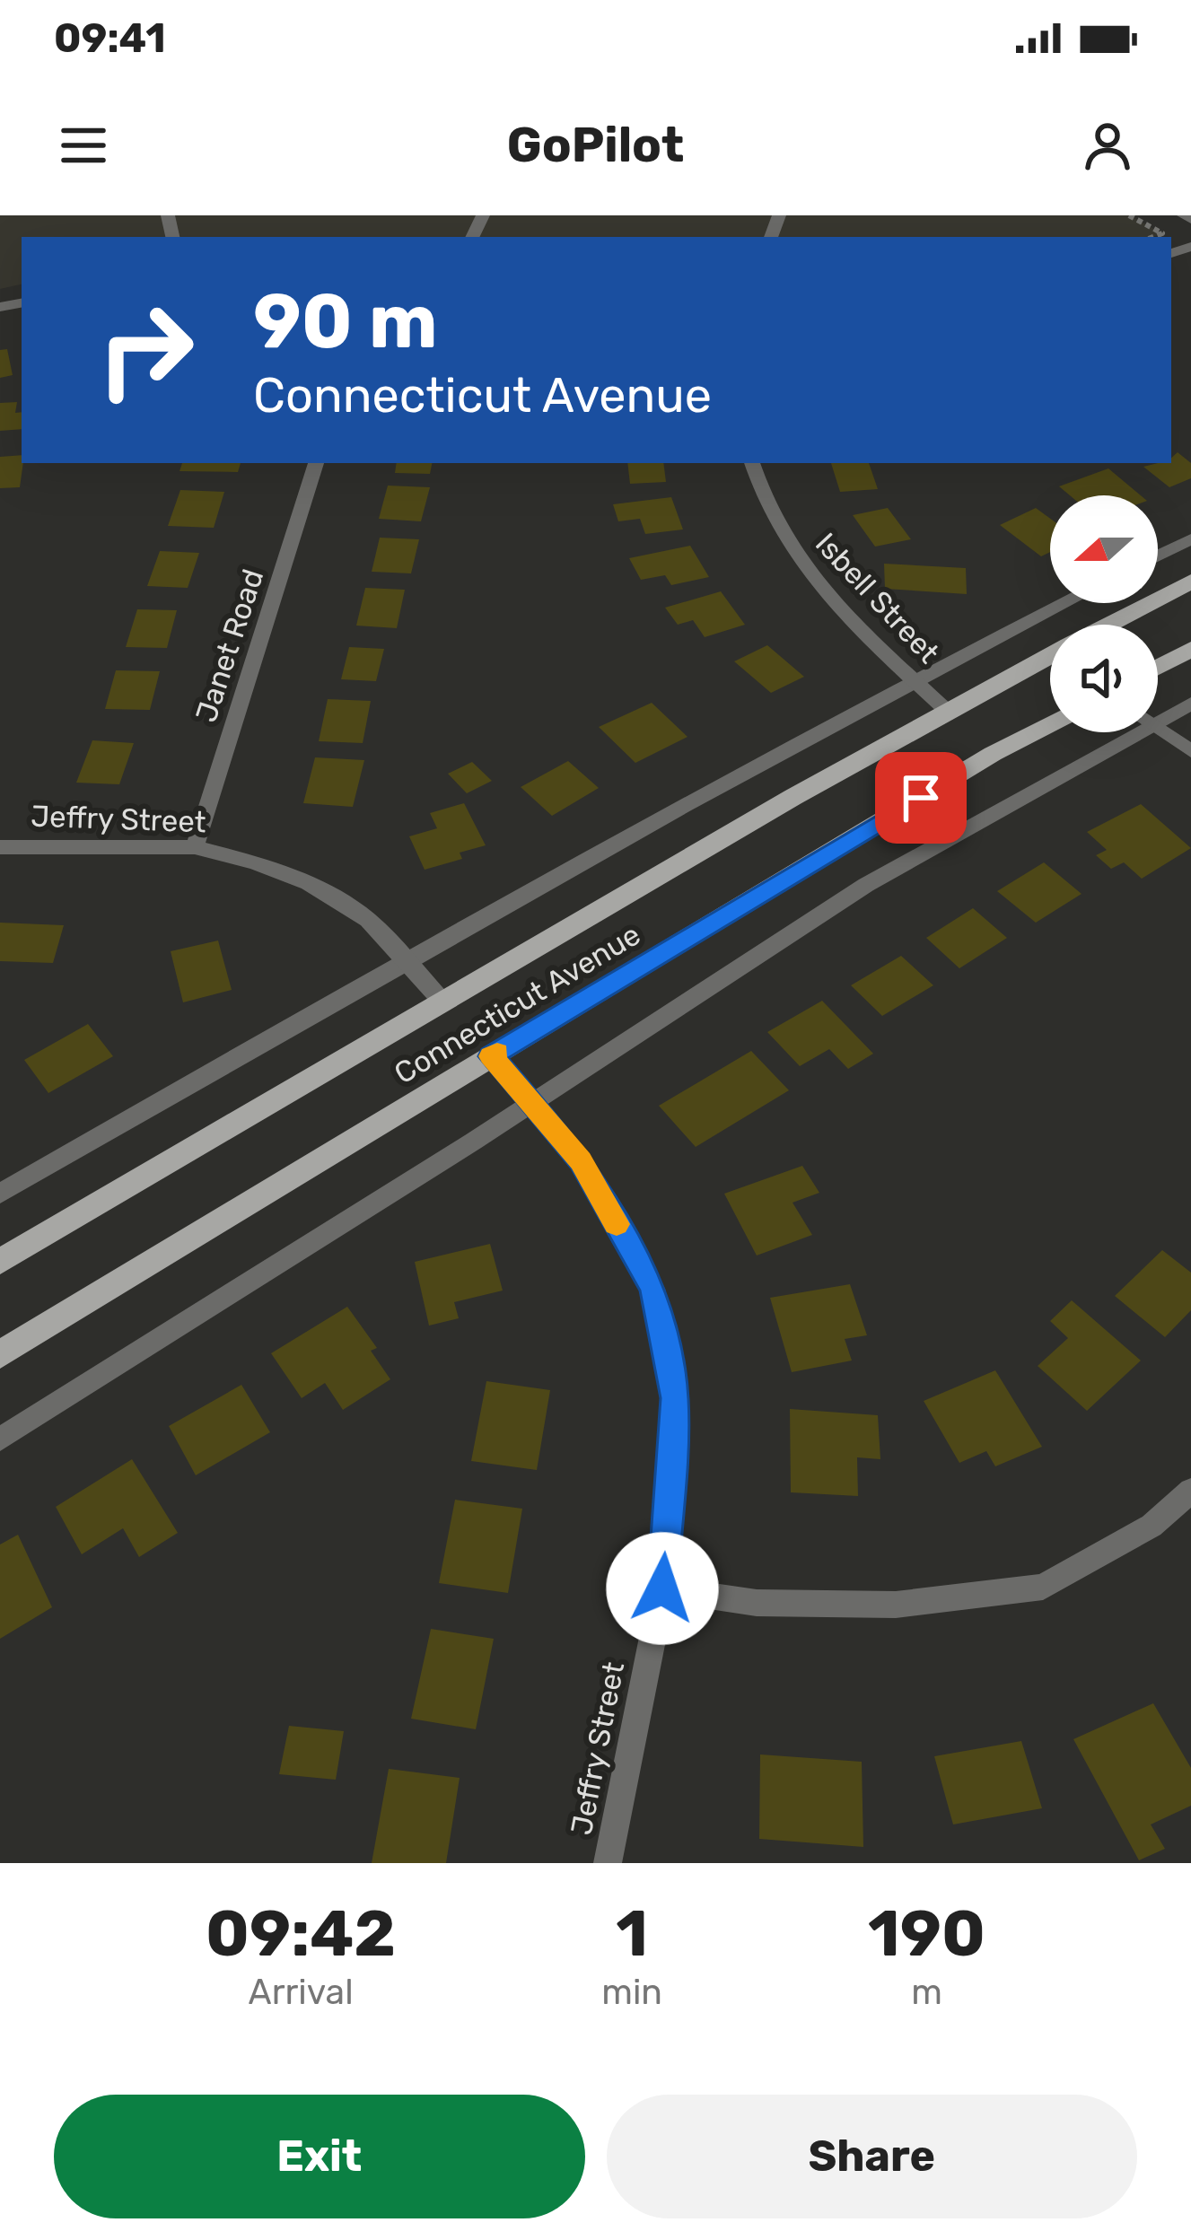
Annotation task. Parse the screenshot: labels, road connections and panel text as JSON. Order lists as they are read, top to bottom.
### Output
{
  "streets": {
    "main road": ["Connecticut Avenue"],
    "street": ["Isbell Street", "Janet Road", "Jeffry Street"]
  },
  "crossings": [
    ["Isbell Street", "Connecticut Avenue"],
    ["Janet Road", "Jeffry Street"],
    ["Jeffry Street", "Connecticut Avenue"]
  ],
  "north": "left",
  "page": {
    "status": "09:41",
    "header": "GoPilot",
    "turn": ["90 m", "Connecticut Avenue"],
    "eta": [
      "09:42",
      "Arrival",
      "1",
      "min",
      "190",
      "m"
    ],
    "buttons": ["Exit", "Share"]
  }
}
